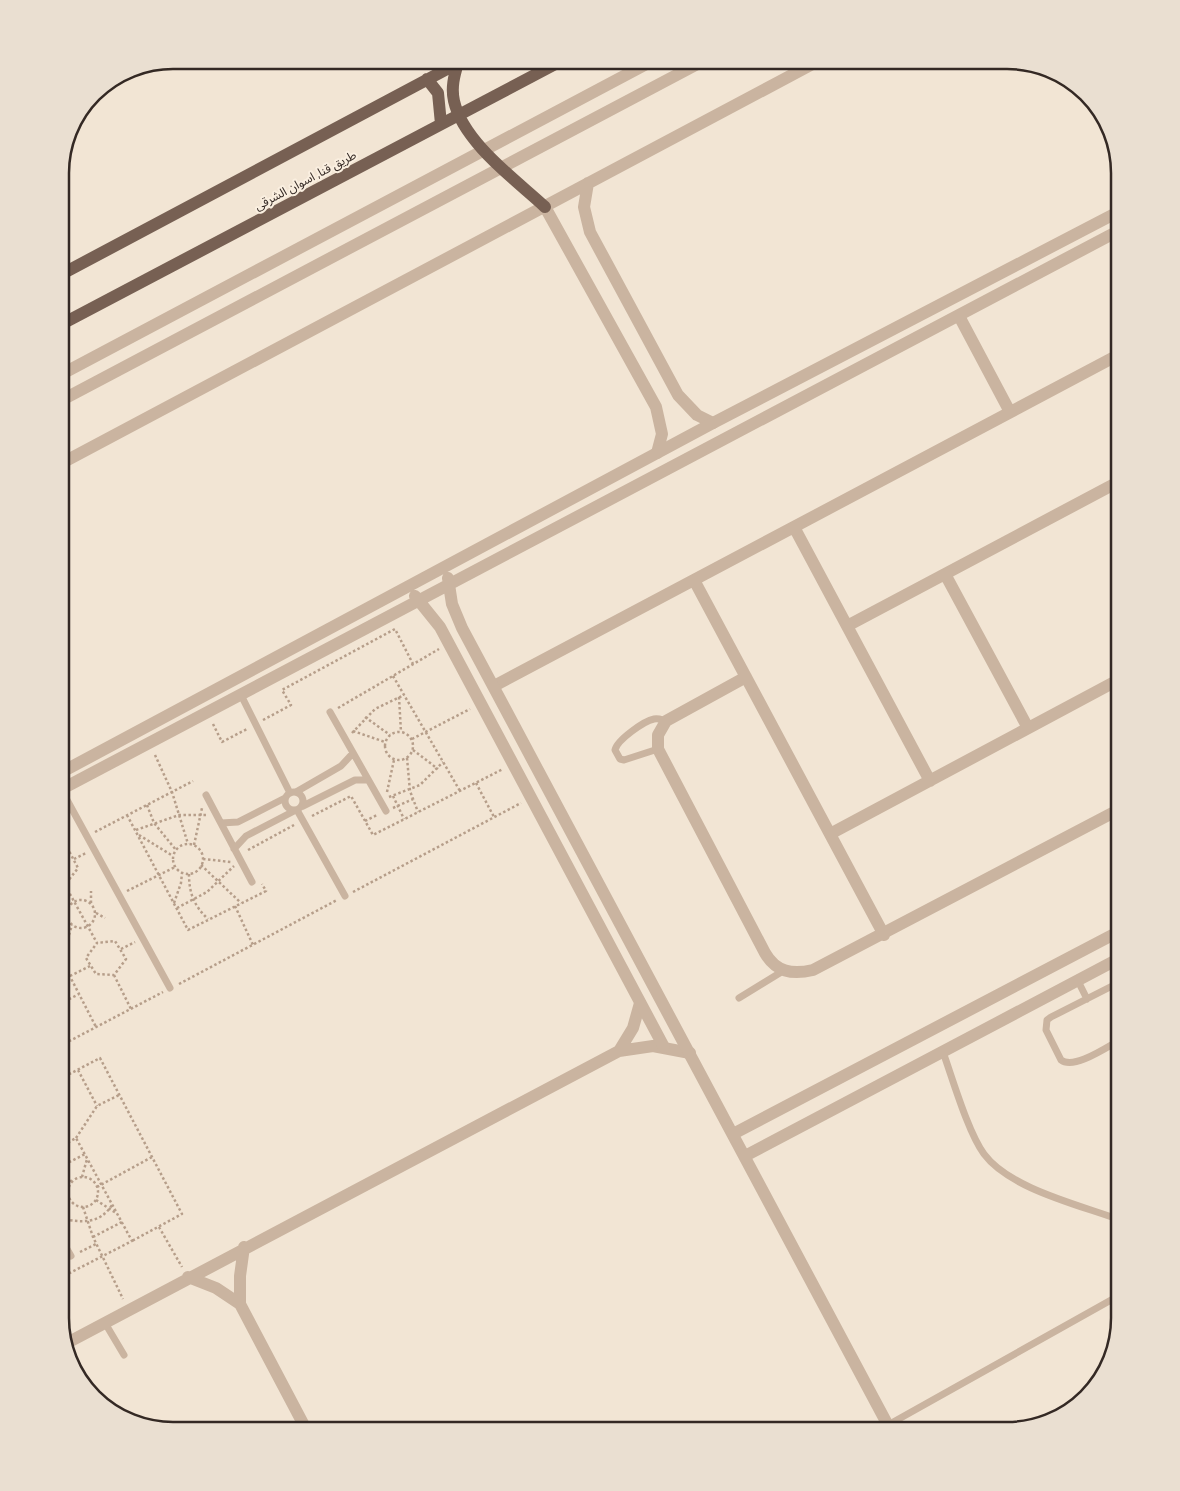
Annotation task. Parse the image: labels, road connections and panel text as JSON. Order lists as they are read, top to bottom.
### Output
{
  "streets": {
    "main road": ["طريق قنا, اسوان الشرقى"]
  }
}
